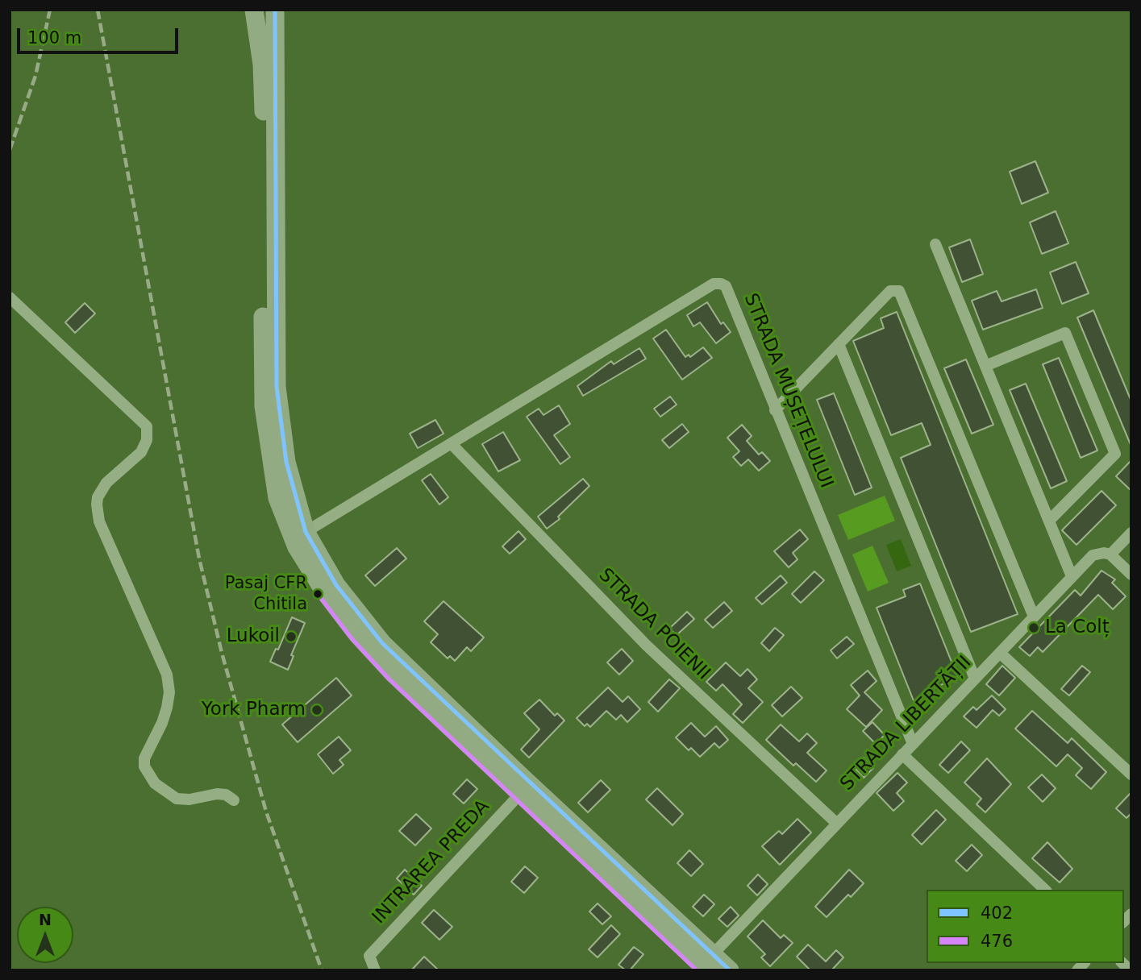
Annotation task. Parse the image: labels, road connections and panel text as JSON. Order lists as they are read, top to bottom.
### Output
{
  "streets": {
    "street": [
      "STRADA MUȘEȚELULUI",
      "STRADA POIENII",
      "STRADA LIBERTĂȚII",
      "INTRAREA PREDA"
    ]
  },
  "crossings": [
    ["STRADA MUȘEȚELULUI", "STRADA POIENII"],
    ["STRADA MUȘEȚELULUI", "STRADA LIBERTĂȚII"],
    ["STRADA POIENII", "STRADA LIBERTĂȚII"]
  ],
  "places": [
    "Pasaj CFR Chitila",
    "La Colț",
    "Lukoil",
    "York Pharm"
  ],
  "lines": ["transit line 402", "transit line 476"],
  "legend": ["402", "476"],
  "scale_bar": "100 m",
  "north": "top"
}
